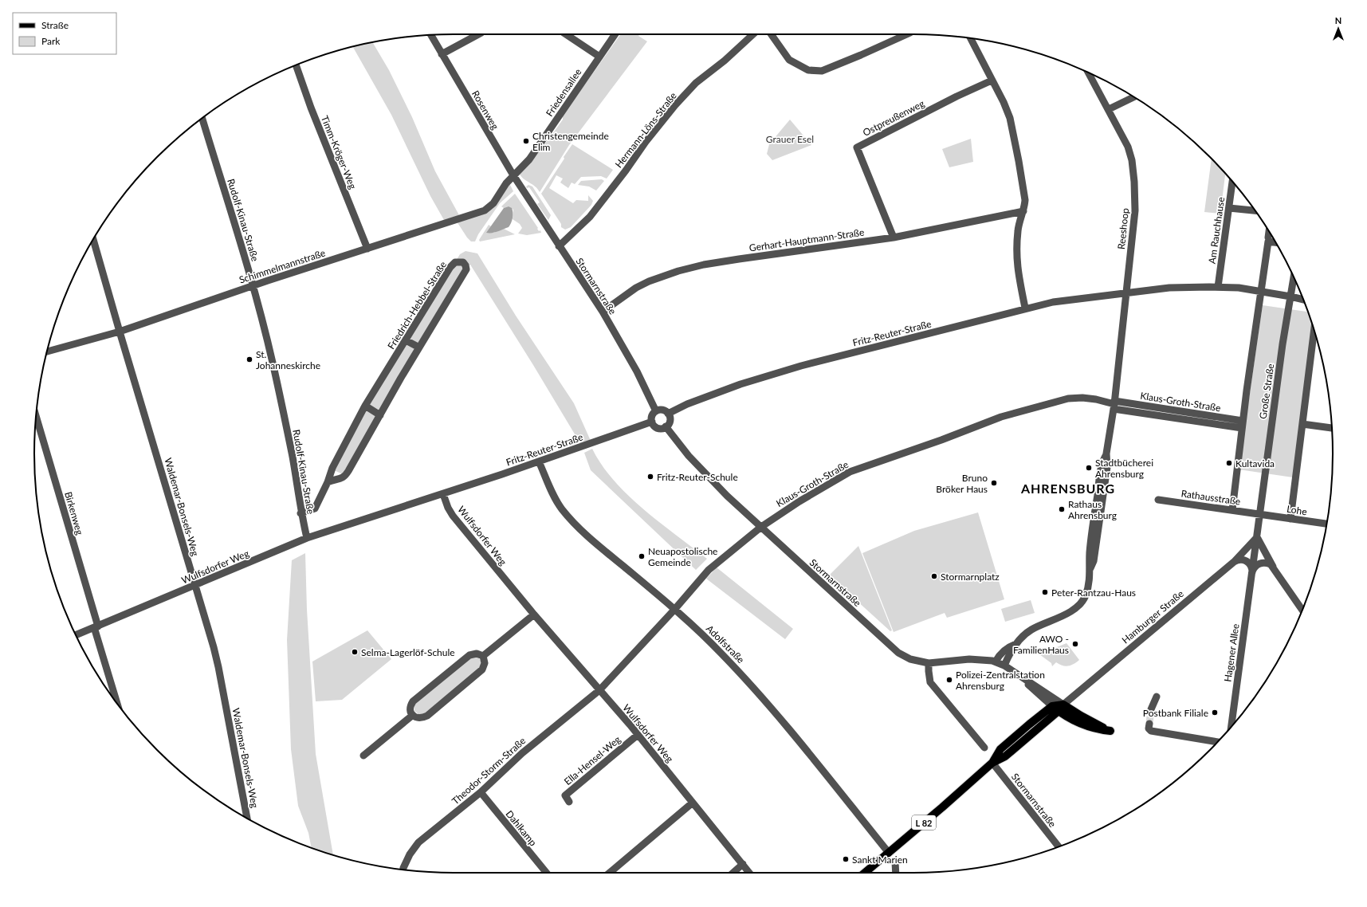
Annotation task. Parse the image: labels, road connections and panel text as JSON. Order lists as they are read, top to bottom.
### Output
{
  "streets": {
    "main road": ["Hamburger Straße", "L 82"],
    "street": [
      "Friedensallee",
      "Rosenweg",
      "Ostpreußenweg",
      "Hermann-Löns-Straße",
      "Timm-Kröger-Weg",
      "Rudolf-Kinau-Straße",
      "Reeshoop",
      "Am Rauchhause",
      "Gerhart-Hauptmann-Straße",
      "Schimmelmannstraße",
      "Stormarnstraße",
      "Friedrich-Hebbel-Straße",
      "Fritz-Reuter-Straße",
      "Große Straße",
      "Klaus-Groth-Straße",
      "Rathausstraße",
      "Waldemar-Bonsels-Weg",
      "Lohe",
      "Birkenweg",
      "Wulfsdorfer Weg",
      "Adolfstraße",
      "Hagener Allee",
      "Ella-Hensel-Weg",
      "Theodor-Storm-Straße",
      "Dahlkamp"
    ]
  },
  "crossings": [
    ["Friedensallee", "Rosenweg"],
    ["Friedensallee", "Schimmelmannstraße"],
    ["Friedensallee", "Stormarnstraße"],
    ["Rosenweg", "Schimmelmannstraße"],
    ["Rosenweg", "Stormarnstraße"],
    ["Ostpreußenweg", "Gerhart-Hauptmann-Straße"],
    ["Hermann-Löns-Straße", "Stormarnstraße"],
    ["Timm-Kröger-Weg", "Schimmelmannstraße"],
    ["Rudolf-Kinau-Straße", "Schimmelmannstraße"],
    ["Rudolf-Kinau-Straße", "Friedrich-Hebbel-Straße"],
    ["Rudolf-Kinau-Straße", "Wulfsdorfer Weg"],
    ["Reeshoop", "Fritz-Reuter-Straße"],
    ["Reeshoop", "Klaus-Groth-Straße"],
    ["Am Rauchhause", "Fritz-Reuter-Straße"],
    ["Gerhart-Hauptmann-Straße", "Stormarnstraße"],
    ["Schimmelmannstraße", "Stormarnstraße"],
    ["Schimmelmannstraße", "Waldemar-Bonsels-Weg"],
    ["Stormarnstraße", "Fritz-Reuter-Straße"],
    ["Stormarnstraße", "Klaus-Groth-Straße"],
    ["Stormarnstraße", "Hamburger Straße"],
    ["Fritz-Reuter-Straße", "Große Straße"],
    ["Fritz-Reuter-Straße", "Wulfsdorfer Weg"],
    ["Fritz-Reuter-Straße", "Adolfstraße"],
    ["Große Straße", "Klaus-Groth-Straße"],
    ["Große Straße", "Rathausstraße"],
    ["Große Straße", "Lohe"],
    ["Große Straße", "Hamburger Straße"],
    ["Große Straße", "Hagener Allee"],
    ["Klaus-Groth-Straße", "Wulfsdorfer Weg"],
    ["Klaus-Groth-Straße", "Adolfstraße"],
    ["Klaus-Groth-Straße", "Theodor-Storm-Straße"],
    ["Rathausstraße", "Lohe"],
    ["Waldemar-Bonsels-Weg", "Wulfsdorfer Weg"],
    ["Birkenweg", "Wulfsdorfer Weg"],
    ["Wulfsdorfer Weg", "Ella-Hensel-Weg"],
    ["Wulfsdorfer Weg", "Theodor-Storm-Straße"],
    ["Hamburger Straße", "Adolfstraße"],
    ["Hamburger Straße", "Hagener Allee"],
    ["Theodor-Storm-Straße", "Dahlkamp"]
  ],
  "districts": ["AHRENSBURG"],
  "parks": ["Grauer Esel"],
  "places": [
    "Christengemeinde Elim",
    "St. Johanneskirche",
    "Kultavida",
    "Stadtbücherei Ahrensburg",
    "Fritz-Reuter-Schule",
    "Bruno Bröker Haus",
    "Rathaus Ahrensburg",
    "Neuapostolische Gemeinde",
    "Stormarnplatz",
    "Peter-Rantzau-Haus",
    "AWO - FamilienHaus",
    "Selma-Lagerlöf-Schule",
    "Polizei-Zentralstation Ahrensburg",
    "Postbank Filiale",
    "Sankt Marien"
  ],
  "legend": ["Straße", "Park"],
  "north": "top"
}
